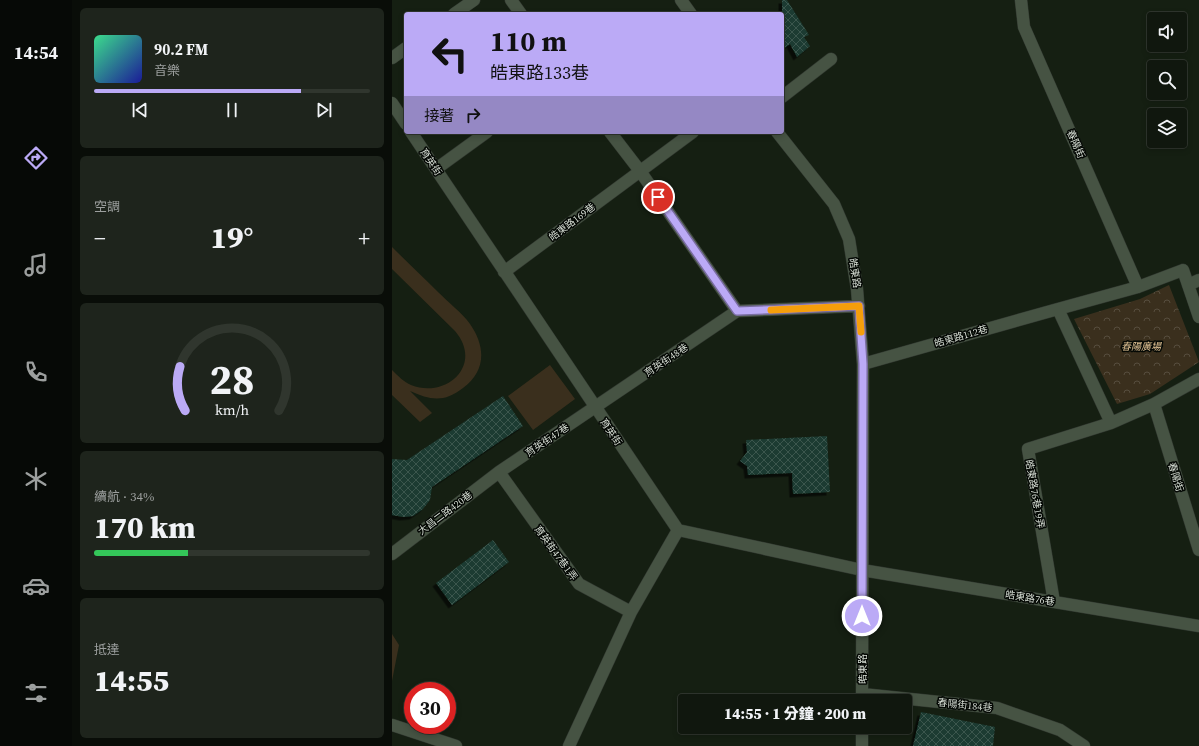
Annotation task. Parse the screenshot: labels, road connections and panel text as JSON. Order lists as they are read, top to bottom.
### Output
{
  "streets": {
    "street": [
      "春陽街",
      "育英街",
      "皓東路169巷",
      "皓東路",
      "皓東路112巷",
      "育英街48巷",
      "育英街47巷",
      "皓東路76巷19弄",
      "大昌二路420巷",
      "育英街47巷1弄",
      "皓東路76巷",
      "春陽街184巷"
    ]
  },
  "crossings": [
    ["育英街", "皓東路169巷"],
    ["育英街", "育英街48巷"],
    ["育英街", "育英街47巷"],
    ["育英街", "皓東路76巷"],
    ["皓東路", "皓東路112巷"],
    ["皓東路", "皓東路76巷"],
    ["育英街48巷", "育英街47巷"],
    ["育英街47巷", "大昌二路420巷"],
    ["育英街47巷", "育英街47巷1弄"],
    ["皓東路76巷19弄", "皓東路76巷"],
    ["大昌二路420巷", "育英街47巷1弄"]
  ],
  "parks": ["春陽廣場"],
  "page": {
    "tabs": "14:54",
    "turn": ["110 m", "皓東路133巷"],
    "song": ["90.2 FM", "音樂"],
    "then": "接著",
    "tile": [
      "空調",
      ["續航 · 34%", "170 km"],
      ["抵達", "14:55"]
    ],
    "heat": ["−", "19°", "+"],
    "limit": "30",
    "trip": "14:55 · 1 分鐘 · 200 m",
    "gauge": ["28", "km/h"]
  }
}
